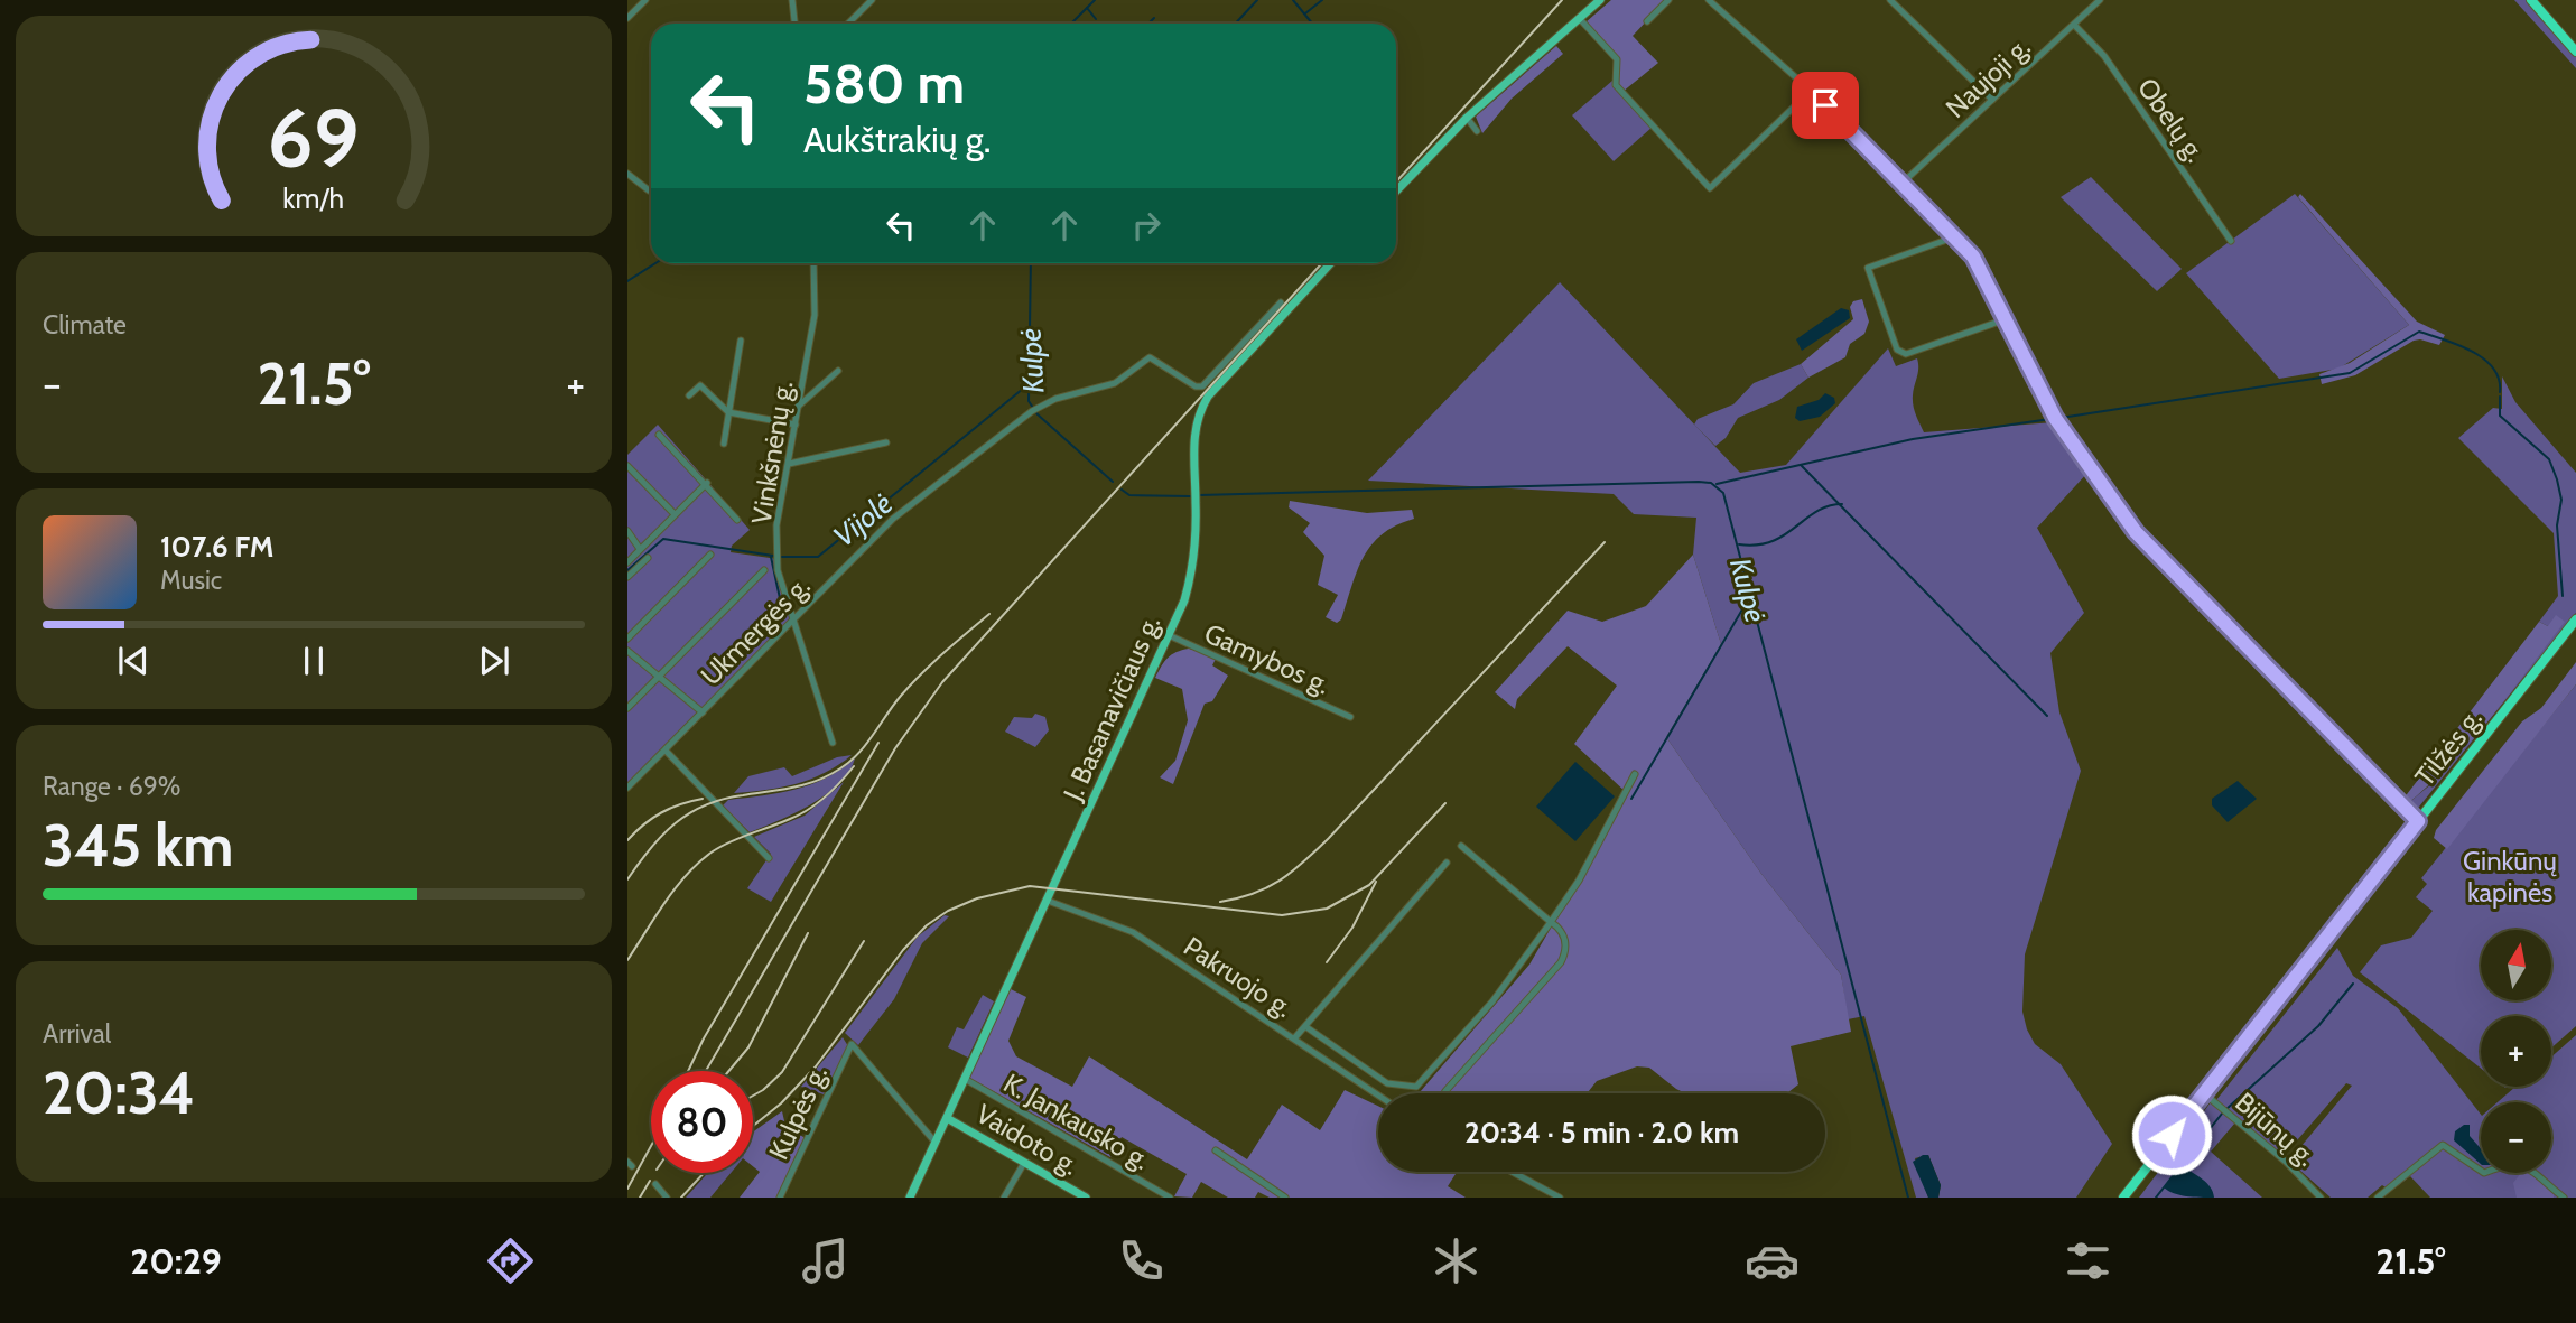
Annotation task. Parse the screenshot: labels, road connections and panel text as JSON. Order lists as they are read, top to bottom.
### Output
{
  "streets": {
    "highway": ["Tilžės g."],
    "main road": ["J. Basanavičiaus g.", "Vaidoto g."],
    "street": [
      "Naujoji g.",
      "Obelų g.",
      "Vinkšnėnų g.",
      "Ukmergės g.",
      "Gamybos g.",
      "Pakruojo g.",
      "Kulpės g.",
      "K. Jankausko g.",
      "Bijūnų g."
    ]
  },
  "crossings": [
    ["Naujoji g.", "Obelų g."],
    ["Vinkšnėnų g.", "Ukmergės g."],
    ["Gamybos g.", "J. Basanavičiaus g."],
    ["J. Basanavičiaus g.", "Pakruojo g."],
    ["J. Basanavičiaus g.", "Kulpės g."],
    ["J. Basanavičiaus g.", "K. Jankausko g."],
    ["J. Basanavičiaus g.", "Vaidoto g."],
    ["Tilžės g.", "Bijūnų g."]
  ],
  "water": ["Kulpė", "Vijolė"],
  "parks": ["Ginkūnų kapinės"],
  "north": "top",
  "page": {
    "turn": ["580 m", "Aukštrakių g."],
    "tile": [
      "Climate",
      ["Range · 69%", "345 km"],
      ["Arrival", "20:34"]
    ],
    "heat": ["−", "21.5°", "+"],
    "song": ["107.6 FM", "Music"],
    "map_buttons": ["+", "−"],
    "limit": "80",
    "trip": "20:34 · 5 min · 2.0 km",
    "tabs": ["20:29", "21.5°"],
    "gauge": ["69", "km/h"]
  }
}
